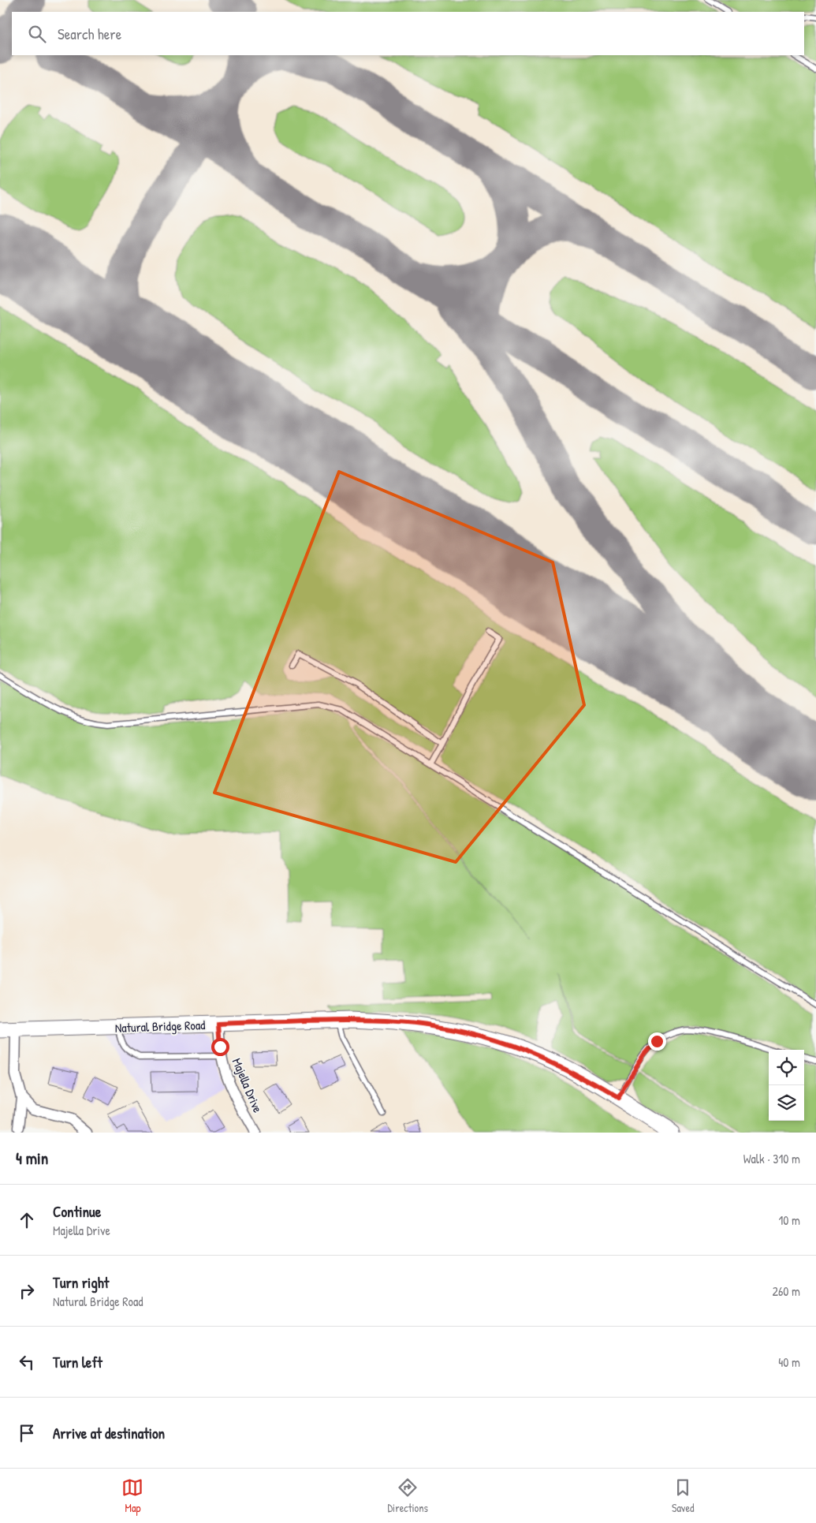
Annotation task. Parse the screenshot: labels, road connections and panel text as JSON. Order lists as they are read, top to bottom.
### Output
{
  "streets": {
    "main road": ["Natural Bridge Road"],
    "street": ["Majella Drive"]
  },
  "crossings": [
    ["Natural Bridge Road", "Majella Drive"]
  ],
  "page": {
    "search": "Search here",
    "heading": ["4 min", "Walk · 310 m"],
    "list": [
      ["Continue", "Majella Drive", "10 m"],
      ["Turn right", "Natural Bridge Road", "260 m"],
      ["Turn left", "40 m"],
      "Arrive at destination"
    ],
    "nav": ["Map", "Directions", "Saved"]
  }
}
